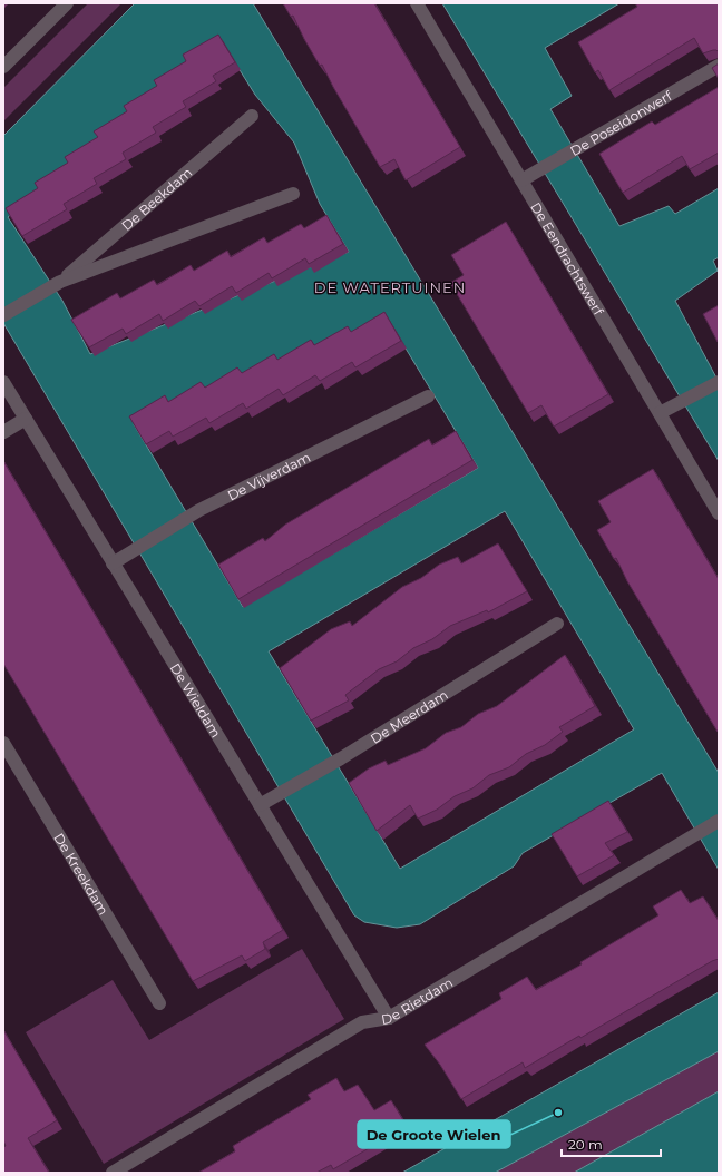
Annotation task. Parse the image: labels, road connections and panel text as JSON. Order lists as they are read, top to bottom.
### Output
{
  "streets": {
    "street": [
      "De Poseidonwerf",
      "De Beekdam",
      "De Eendrachtswerf",
      "De Vijverdam",
      "De Wieldam",
      "De Meerdam",
      "De Kreekdam",
      "De Rietdam"
    ]
  },
  "crossings": [
    ["De Poseidonwerf", "De Eendrachtswerf"],
    ["De Vijverdam", "De Wieldam"],
    ["De Wieldam", "De Meerdam"],
    ["De Wieldam", "De Rietdam"]
  ],
  "districts": ["DE WATERTUINEN"],
  "places": ["De Groote Wielen"],
  "scale_bar": "20 m"
}
